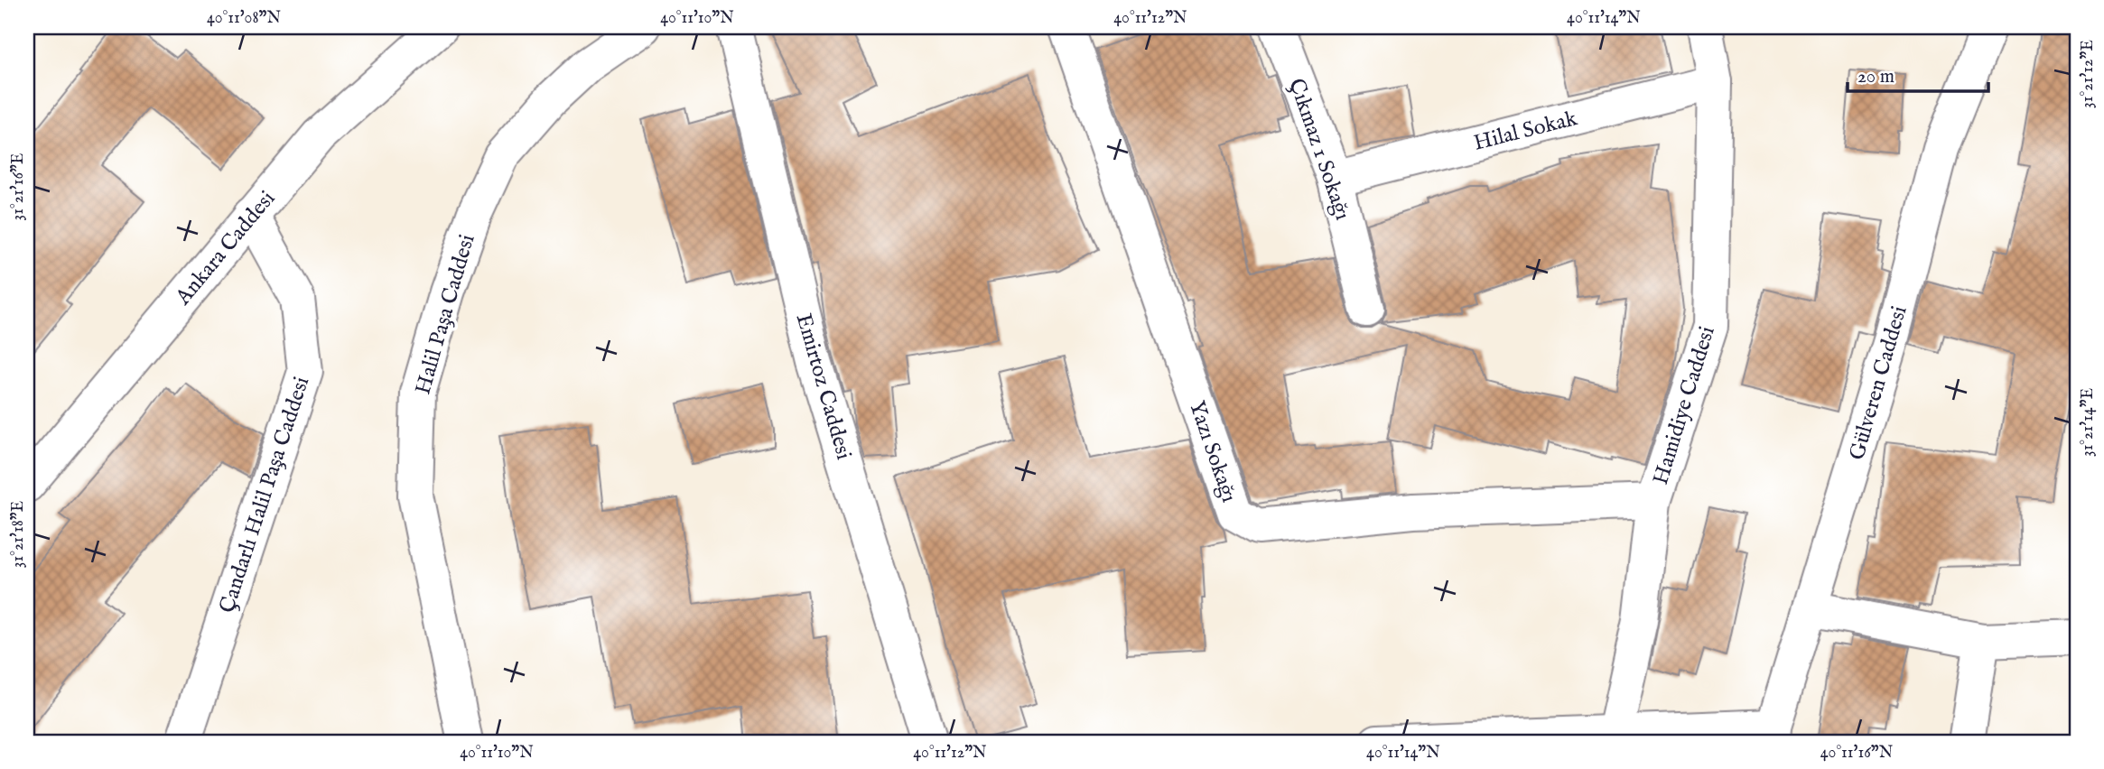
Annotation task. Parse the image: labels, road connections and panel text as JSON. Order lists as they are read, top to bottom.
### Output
{
  "streets": {
    "street": [
      "Hilal Sokak",
      "Çıkmaz 1 Sokağı",
      "Ankara Caddesi",
      "Halil Paşa Caddesi",
      "Gülveren Caddesi",
      "Emirtoz Caddesi",
      "Hamidiye Caddesi",
      "Yazı Sokağı",
      "Çandarlı Halil Paşa Caddesi"
    ]
  },
  "crossings": [
    ["Hilal Sokak", "Çıkmaz 1 Sokağı"],
    ["Hilal Sokak", "Hamidiye Caddesi"],
    ["Ankara Caddesi", "Çandarlı Halil Paşa Caddesi"],
    ["Hamidiye Caddesi", "Yazı Sokağı"]
  ],
  "scale_bar": "20 m",
  "coordinates": [
    "40°11'08\"N",
    "40°11'10\"N",
    "40°11'12\"N",
    "40°11'14\"N",
    "31°21'12\"E",
    "31°21'16\"E",
    "31°21'14\"E",
    "31°21'18\"E",
    "40°11'16\"N"
  ]
}
